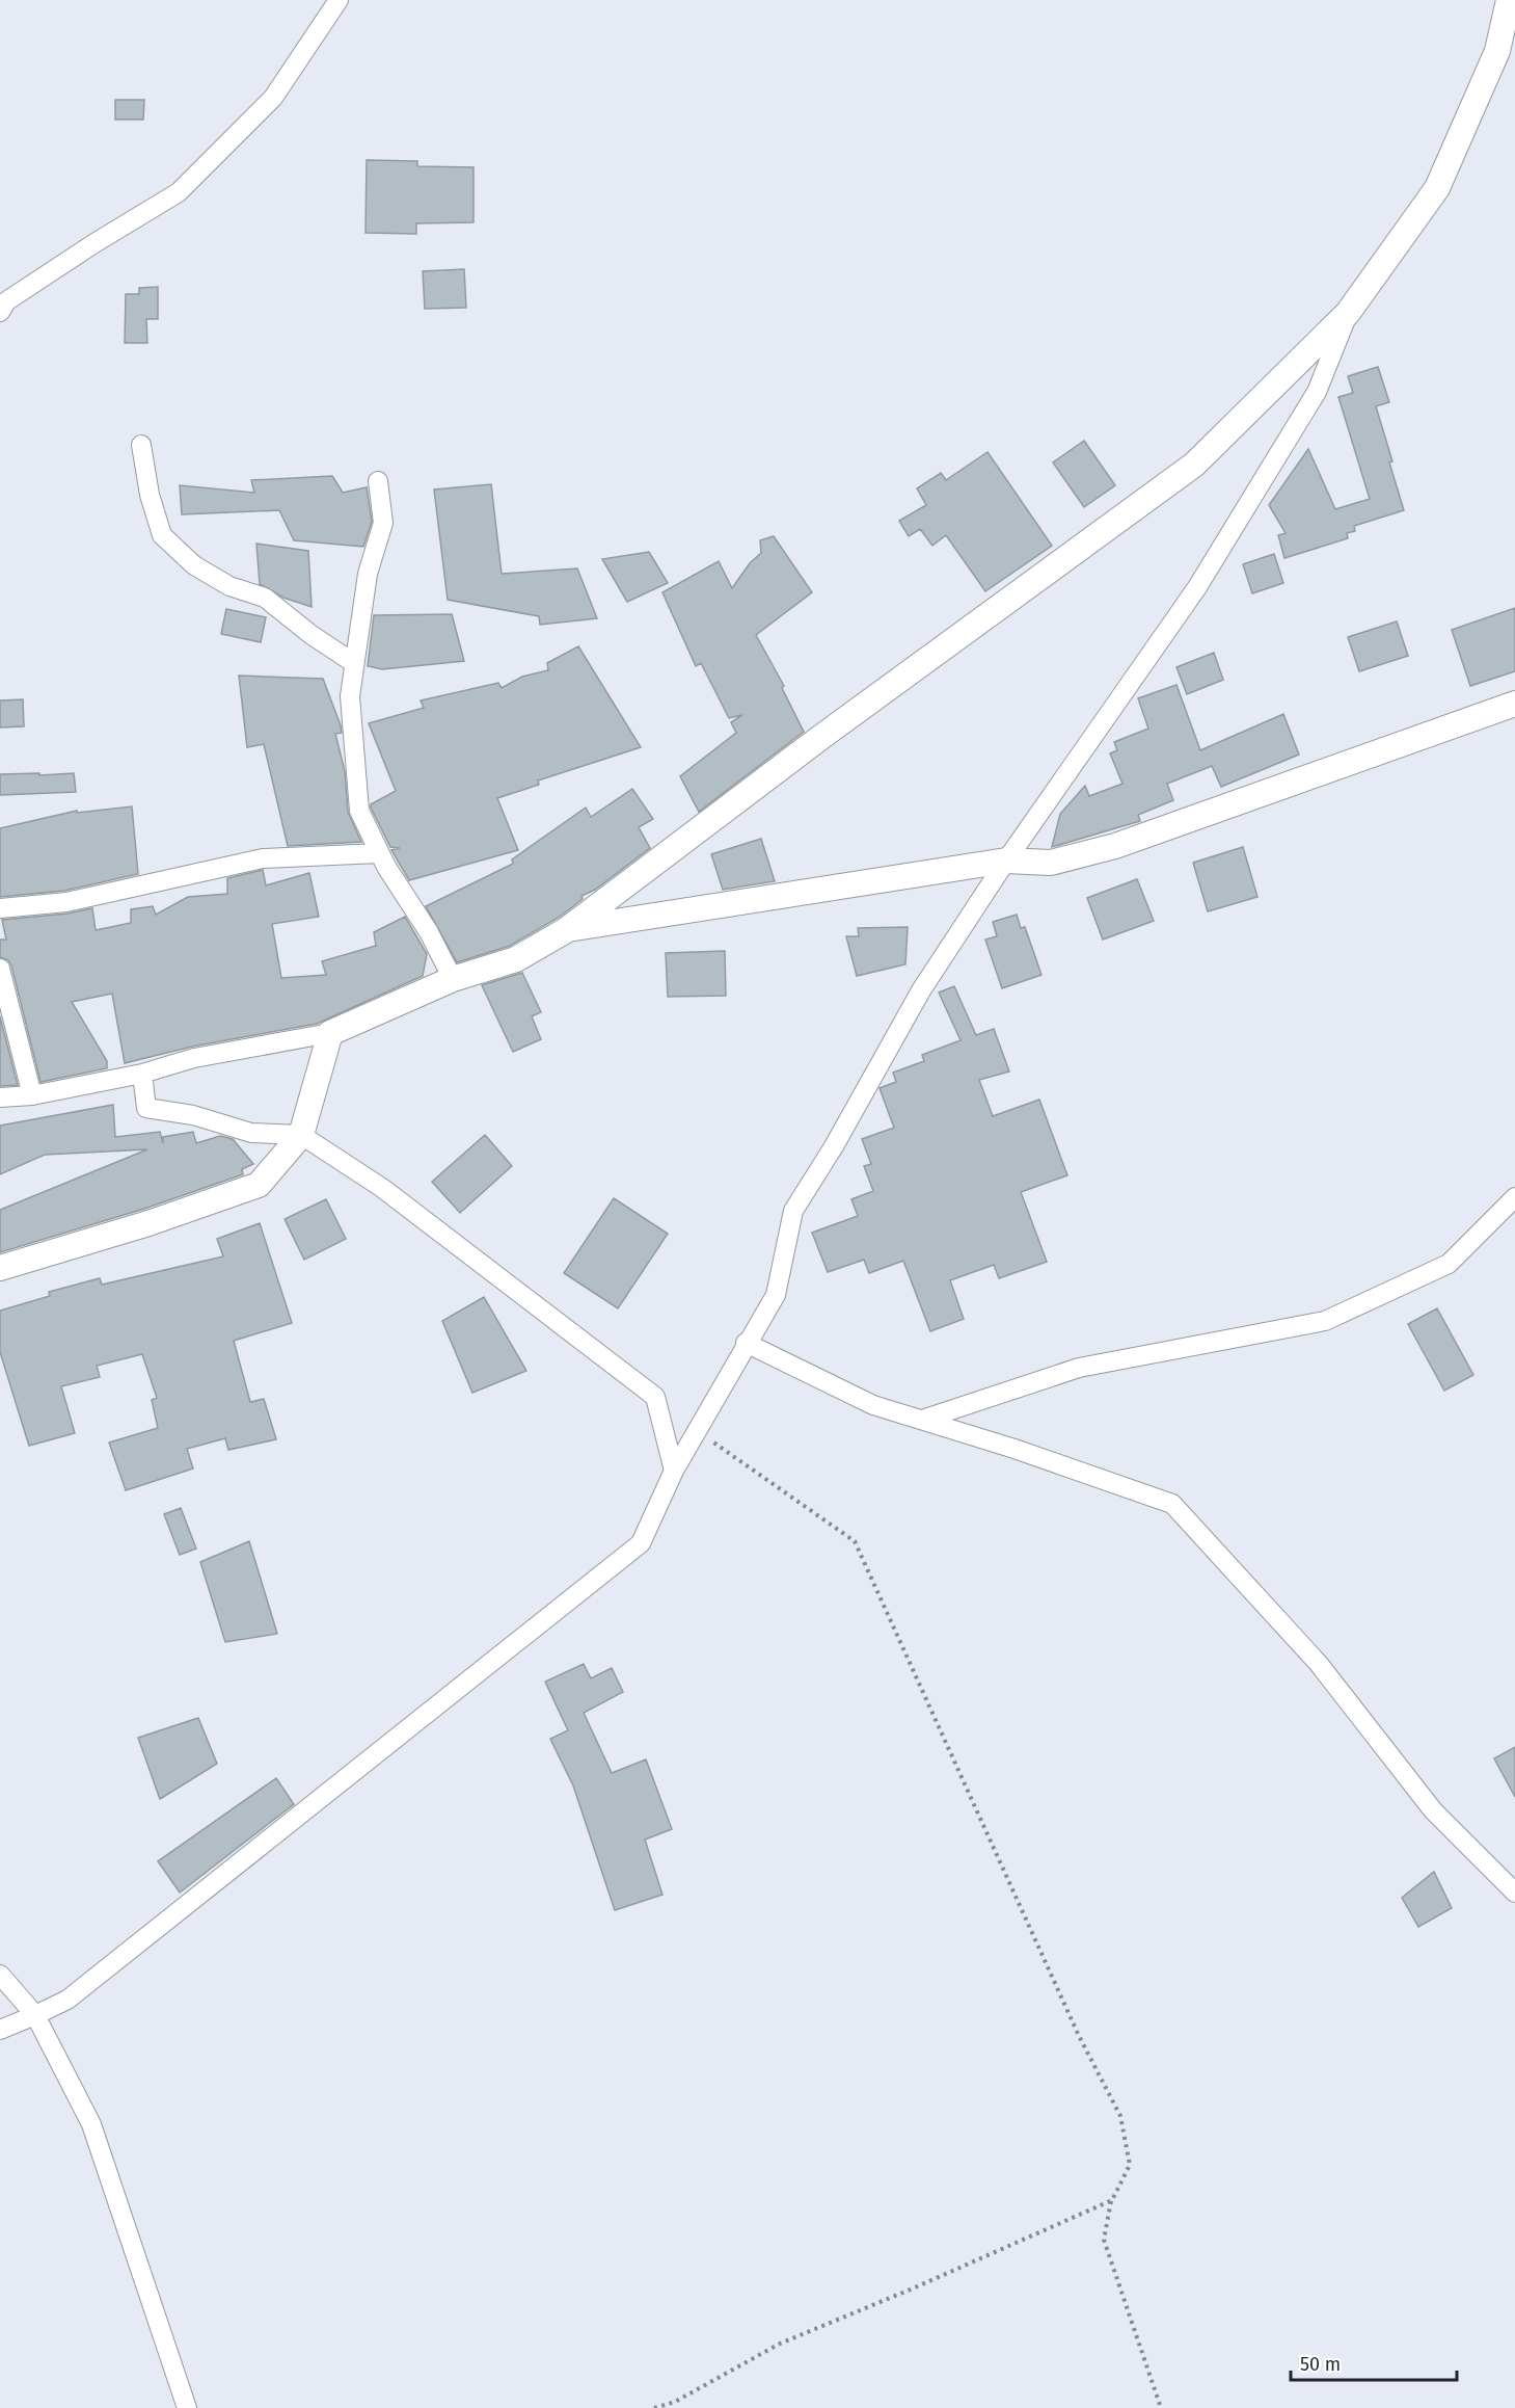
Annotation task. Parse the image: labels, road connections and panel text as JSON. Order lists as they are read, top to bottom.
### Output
{
  "scale_bar": "50 m"
}
